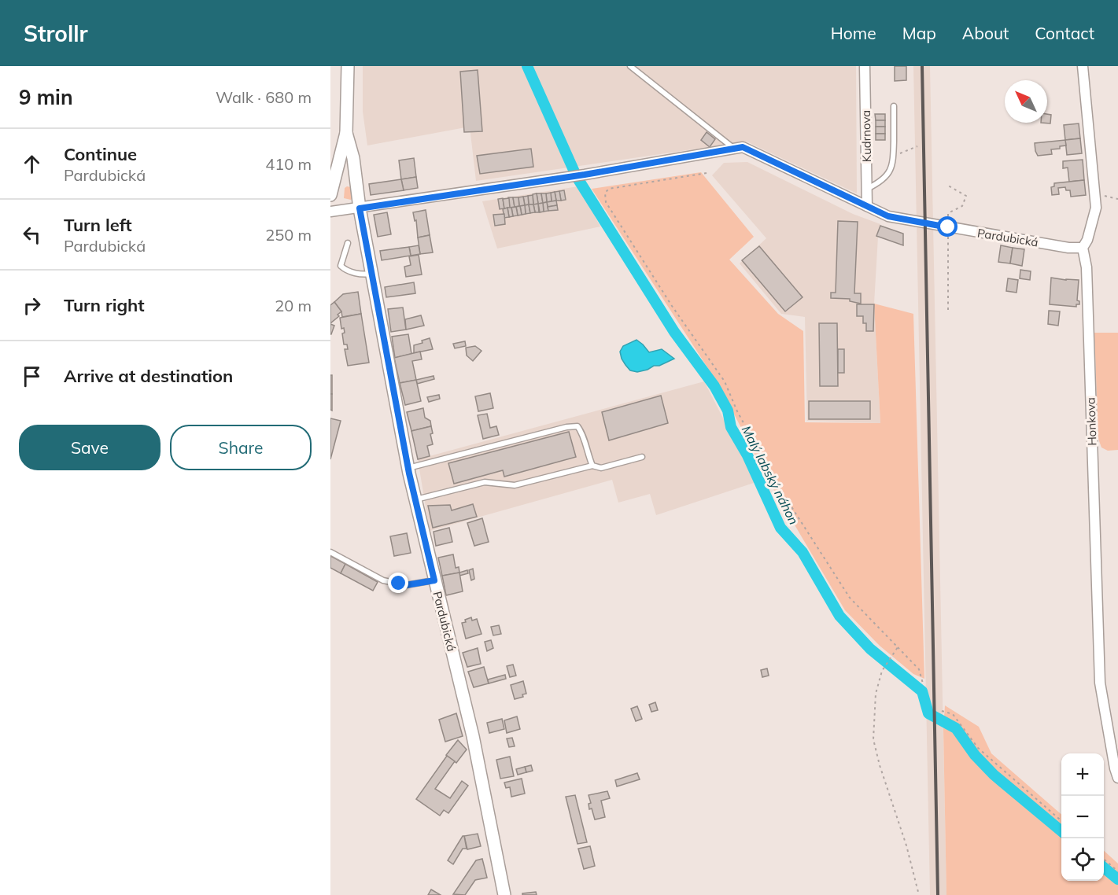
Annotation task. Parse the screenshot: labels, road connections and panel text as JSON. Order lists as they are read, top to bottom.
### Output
{
  "streets": {
    "street": ["Kudrnova", "Pardubická", "Honkova"]
  },
  "crossings": [
    ["Kudrnova", "Pardubická"],
    ["Pardubická", "Honkova"]
  ],
  "water": ["Malý labský náhon"],
  "north": "top left",
  "page": {
    "header": "Strollr",
    "nav": [
      "Home",
      "Map",
      "About",
      "Contact"
    ],
    "heading": ["9 min", "Walk · 680 m"],
    "list": [
      ["Continue", "Pardubická", "410 m"],
      ["Turn left", "Pardubická", "250 m"],
      ["Turn right", "20 m"],
      "Arrive at destination"
    ],
    "buttons": ["Save", "Share"],
    "map_buttons": ["+", "−"]
  }
}
